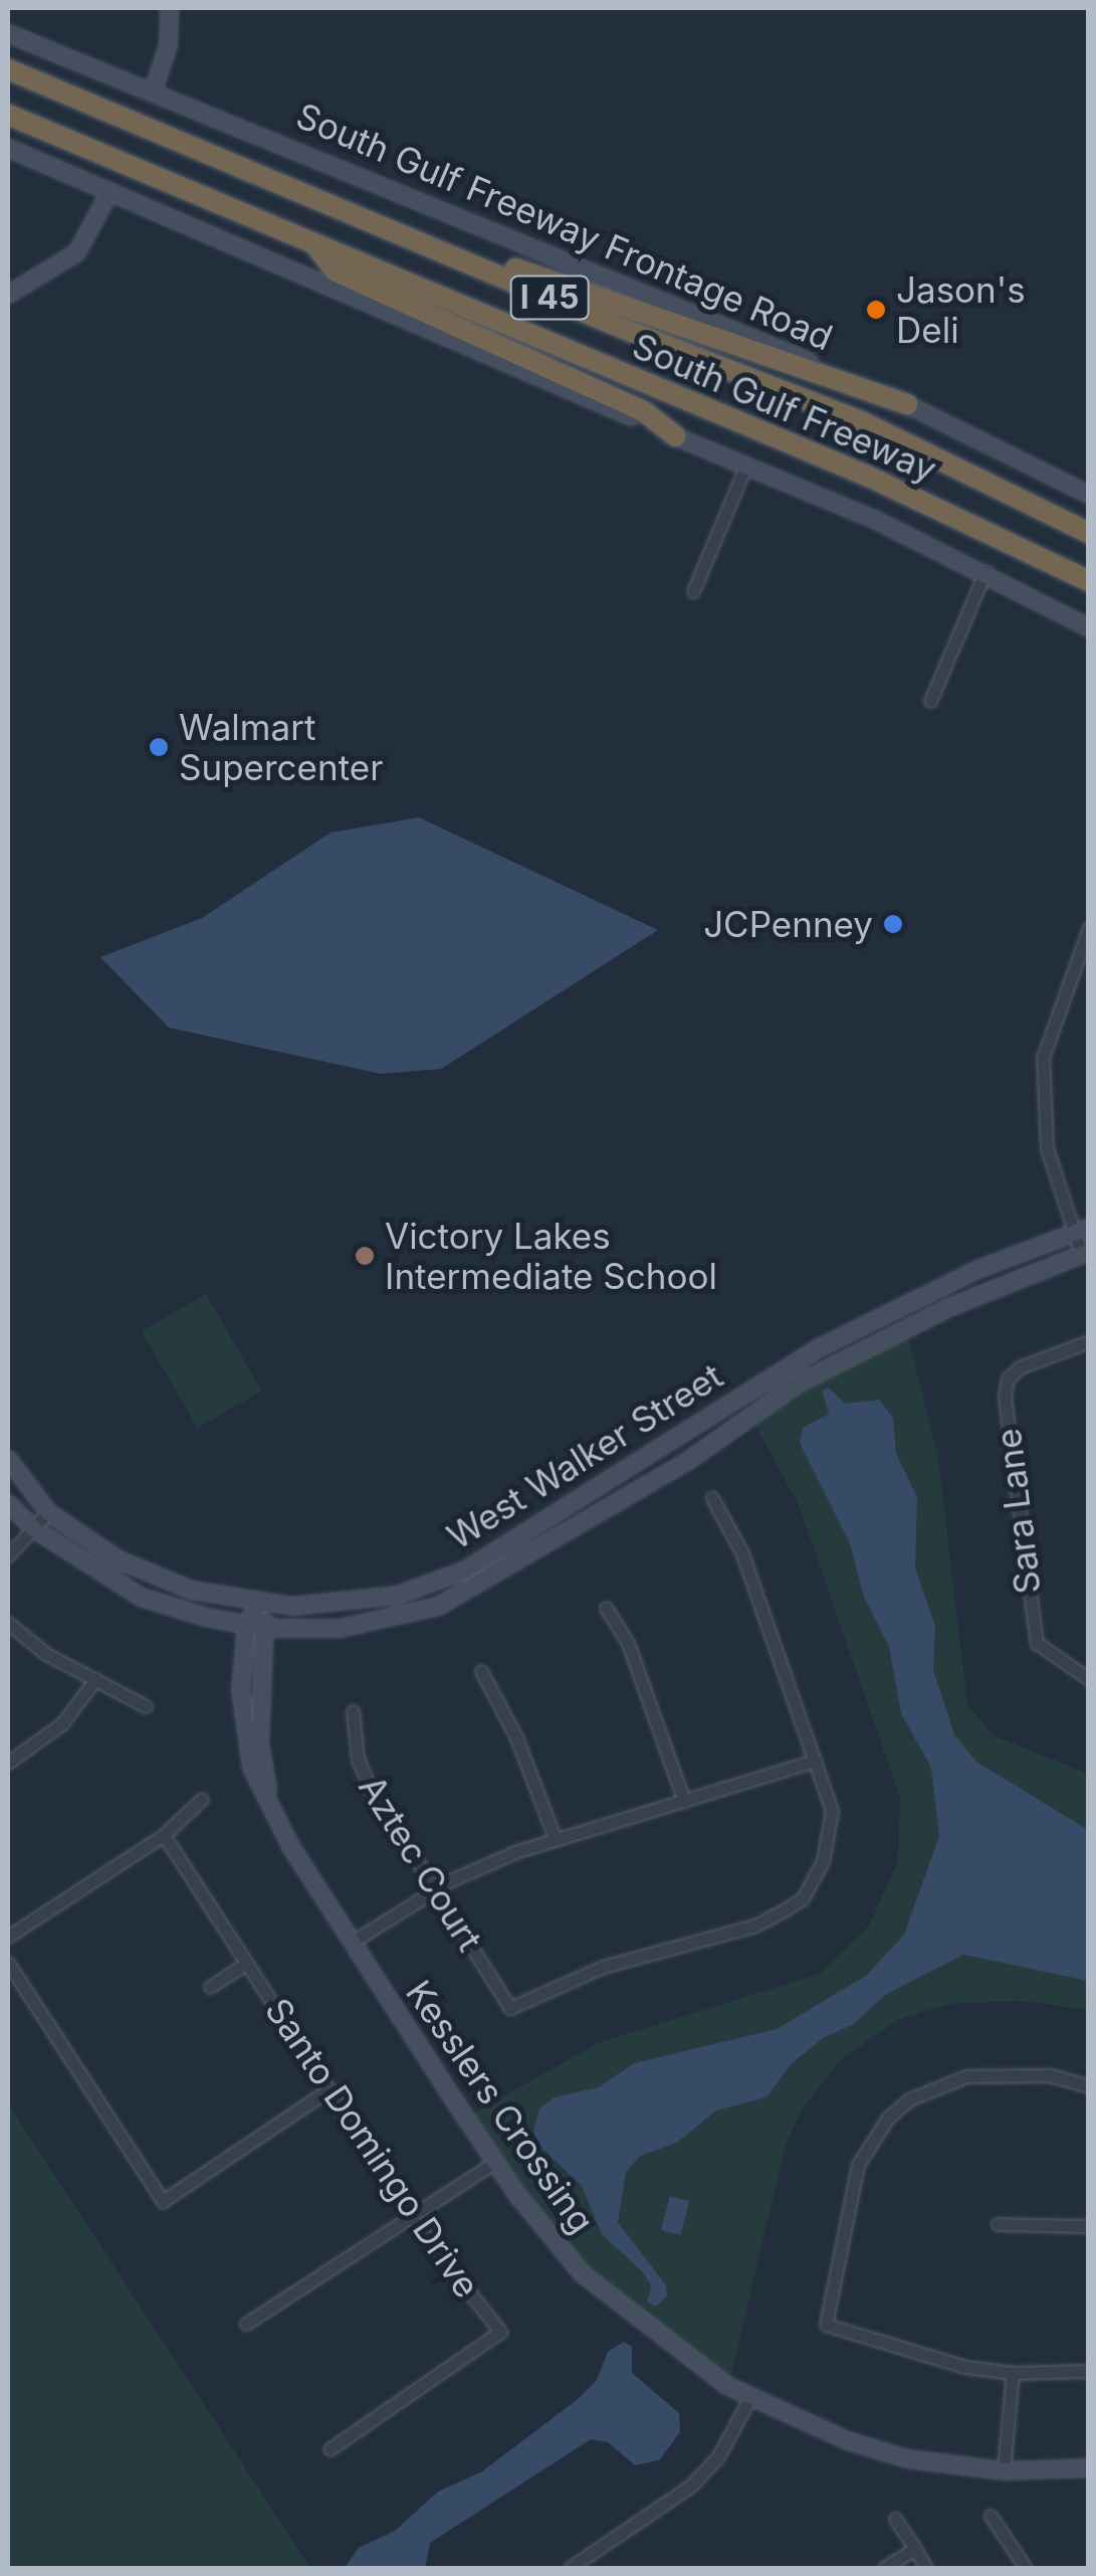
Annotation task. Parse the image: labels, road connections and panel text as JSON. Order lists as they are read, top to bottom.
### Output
{
  "streets": {
    "highway": ["I 45", "South Gulf Freeway"],
    "street": [
      "South Gulf Freeway Frontage Road",
      "West Walker Street",
      "Sara Lane",
      "Aztec Court",
      "Kesslers Crossing",
      "Santo Domingo Drive"
    ]
  },
  "crossings": [
    ["West Walker Street", "Kesslers Crossing"]
  ],
  "places": [
    "Jason's Deli",
    "Walmart Supercenter",
    "JCPenney",
    "Victory Lakes Intermediate School"
  ]
}
